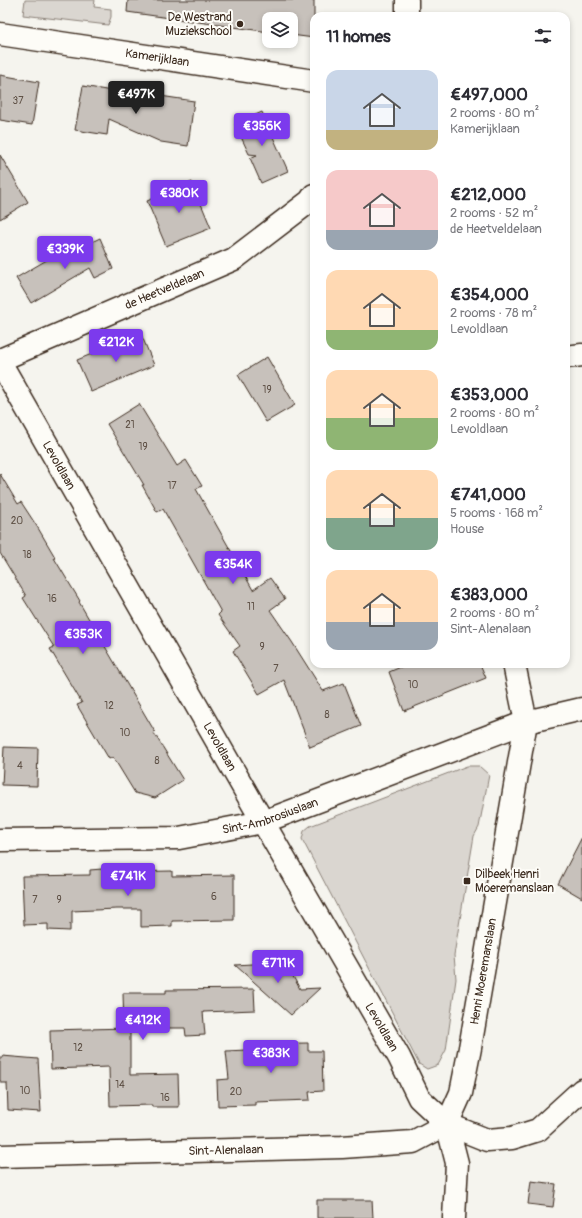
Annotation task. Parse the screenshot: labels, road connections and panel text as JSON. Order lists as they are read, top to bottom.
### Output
{
  "streets": {
    "street": [
      "Kamerijklaan",
      "de Heetveldelaan",
      "Levoldlaan",
      "Sint-Ambrosiuslaan",
      "Henri Moeremanslaan",
      "Sint-Alenalaan"
    ]
  },
  "crossings": [
    ["de Heetveldelaan", "Levoldlaan"],
    ["Levoldlaan", "Sint-Ambrosiuslaan"],
    ["Levoldlaan", "Henri Moeremanslaan"],
    ["Levoldlaan", "Sint-Alenalaan"],
    ["Sint-Ambrosiuslaan", "Henri Moeremanslaan"],
    ["Henri Moeremanslaan", "Sint-Alenalaan"]
  ],
  "places": {
    "other": ["De Westrand Muziekschool"],
    "transit": ["Dilbeek Henri Moeremanslaan"]
  },
  "house_numbers": [
    "37",
    "19",
    "21",
    "19",
    "17",
    "20",
    "18",
    "16",
    "11",
    "9",
    "7",
    "10",
    "12",
    "8",
    "10",
    "8",
    "4",
    "6",
    "7",
    "9",
    "12",
    "14",
    "10",
    "20",
    "16"
  ],
  "page": {
    "heading": "11 homes",
    "list": [
      {
        "name": "€497,000",
        "note": "2 rooms · 80 m² · Kamerijklaan"
      },
      {
        "name": "€212,000",
        "note": "2 rooms · 52 m² · de Heetveldelaan"
      },
      {
        "name": "€354,000",
        "note": "2 rooms · 78 m² · Levoldlaan"
      },
      {
        "name": "€353,000",
        "note": "2 rooms · 80 m² · Levoldlaan"
      },
      {
        "name": "€741,000",
        "note": "5 rooms · 168 m² · House"
      },
      {
        "name": "€383,000",
        "note": "2 rooms · 80 m² · Sint-Alenalaan"
      }
    ],
    "price": [
      "€497K",
      "€356K",
      "€380K",
      "€339K",
      "€212K",
      "€354K",
      "€353K",
      "€741K",
      "€711K",
      "€412K",
      "€383K"
    ]
  }
}
